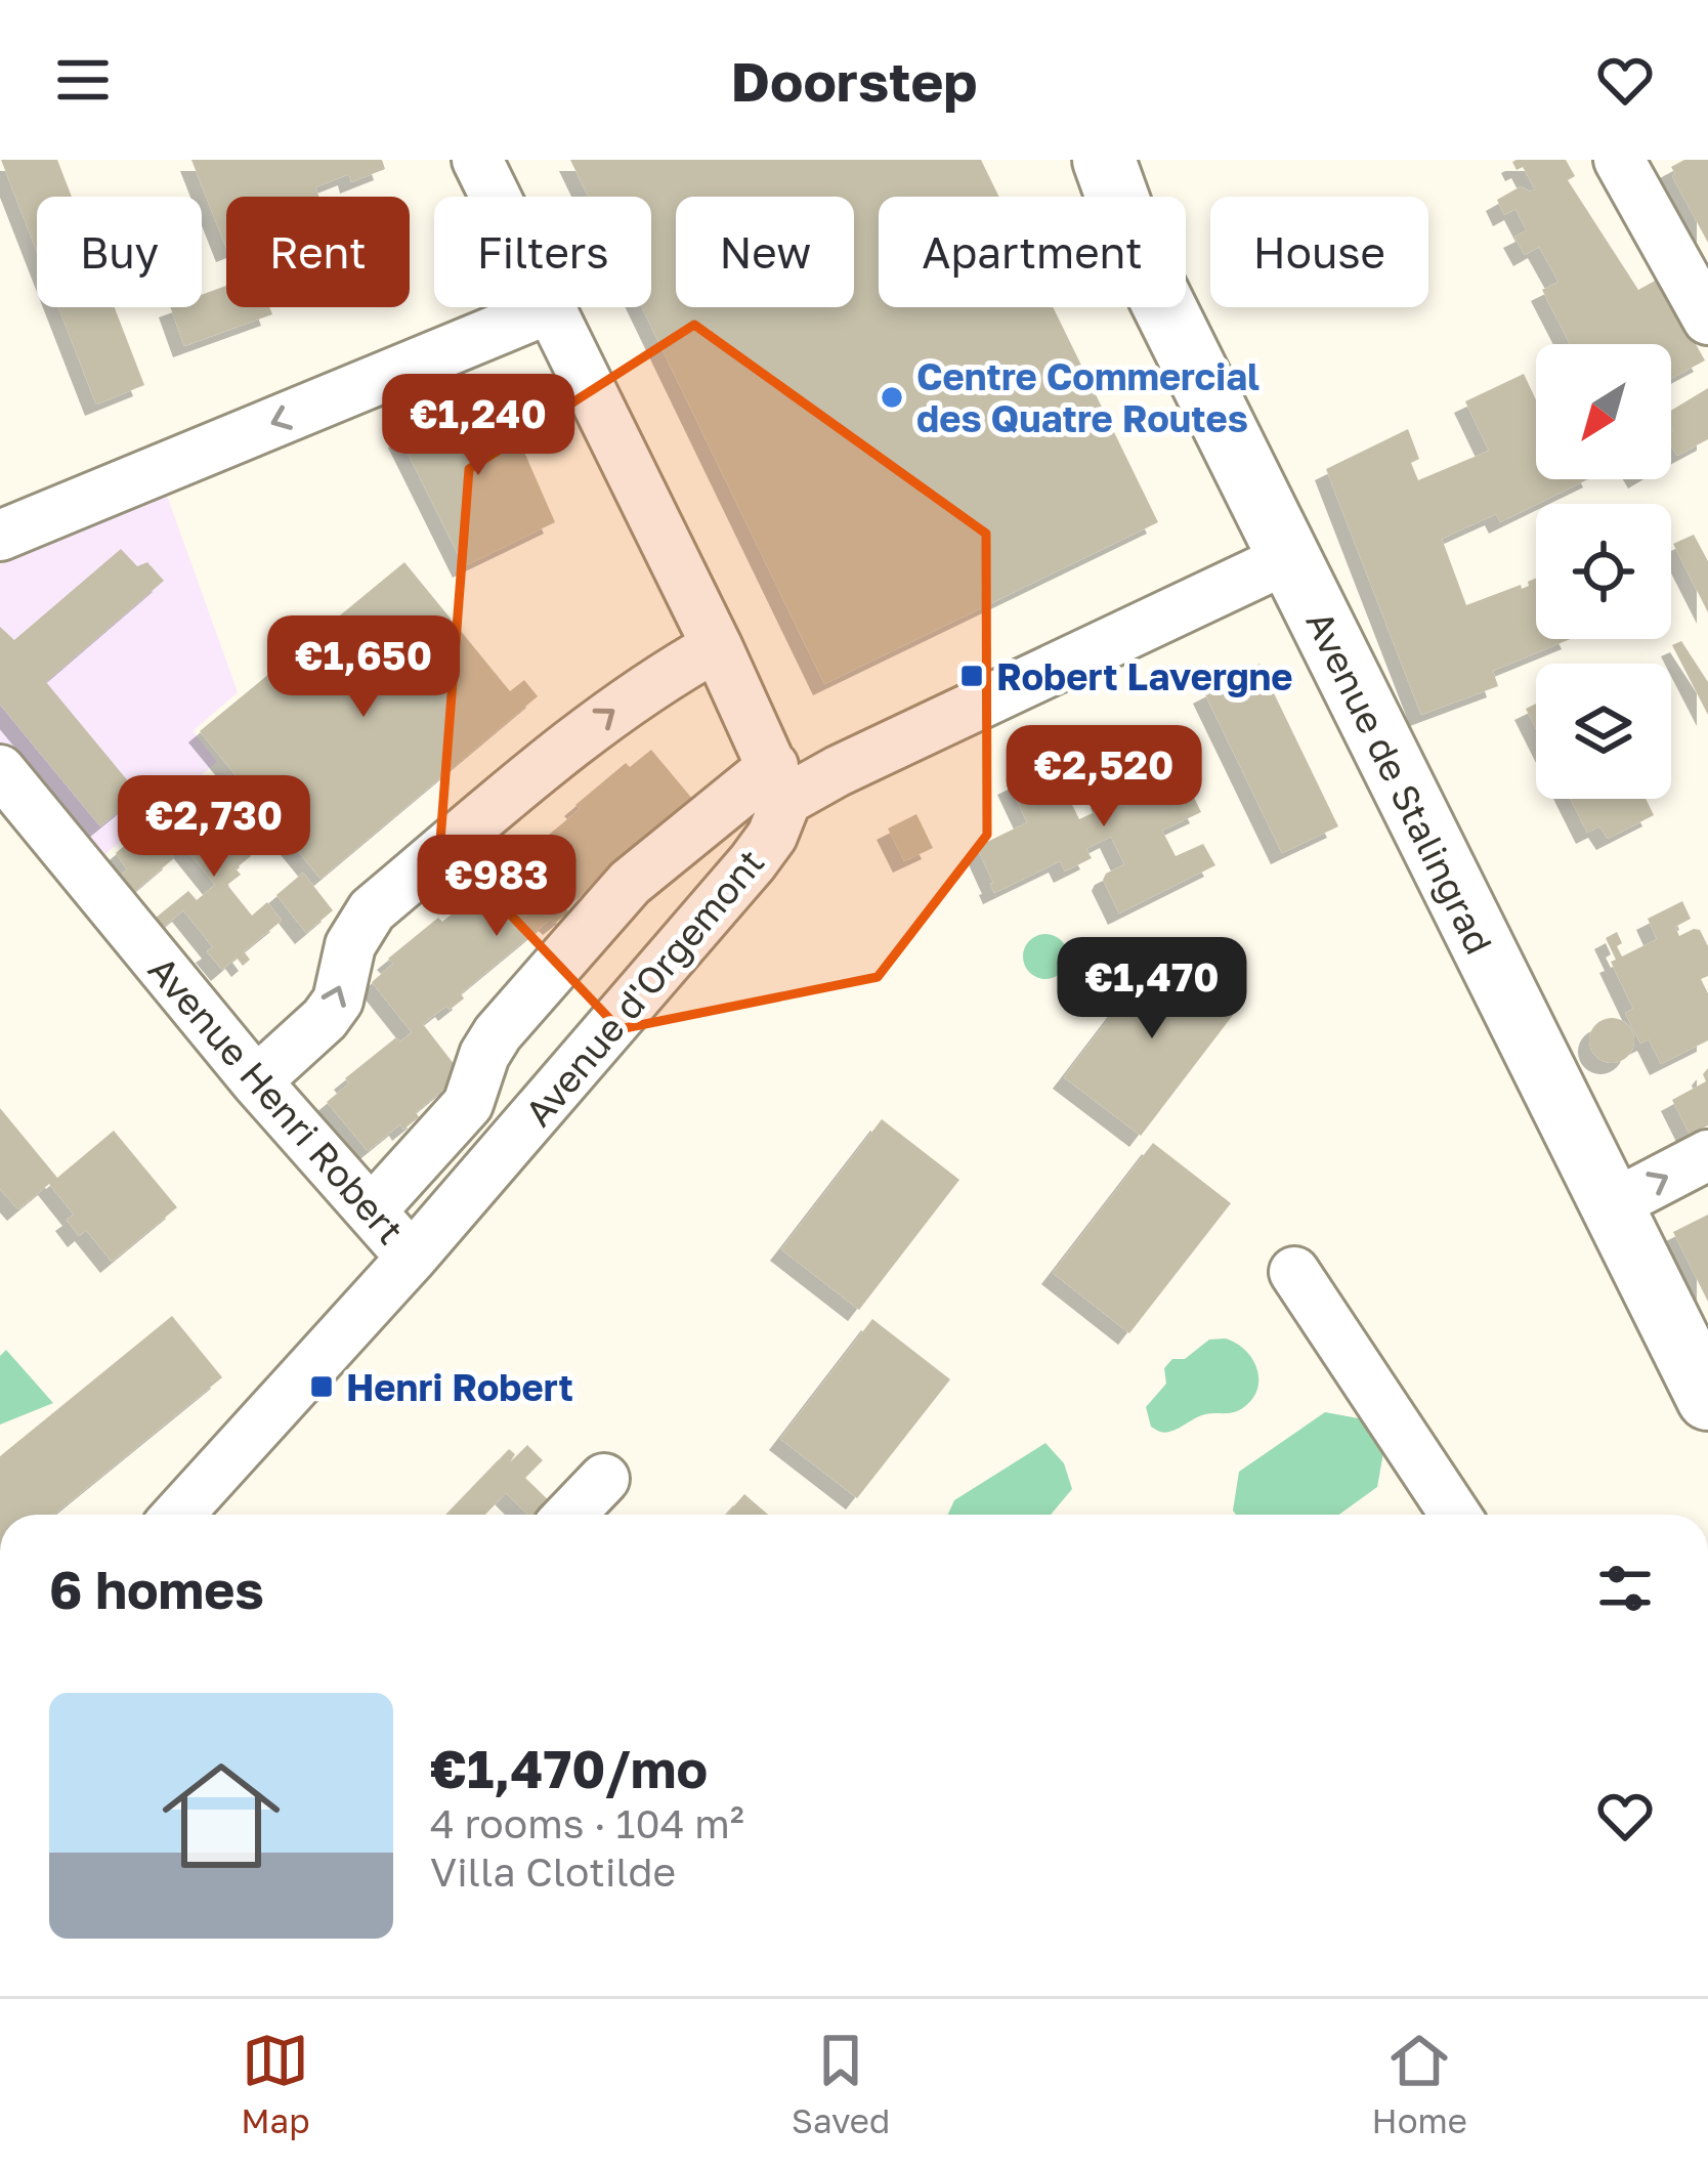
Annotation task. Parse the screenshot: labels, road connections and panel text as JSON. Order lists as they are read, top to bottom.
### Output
{
  "streets": {
    "main road": ["Avenue de Stalingrad"],
    "street": ["Avenue d'Orgemont", "Avenue Henri Robert"]
  },
  "crossings": [
    ["Avenue d'Orgemont", "Avenue Henri Robert"]
  ],
  "places": {
    "other": ["Centre Commercial des Quatre Routes"],
    "transit": ["Robert Lavergne", "Henri Robert"]
  },
  "north": "bottom left",
  "page": {
    "header": "Doorstep",
    "chip": [
      "Buy",
      "Rent",
      "Filters",
      "New",
      "Apartment",
      "House"
    ],
    "price": [
      "€1,240",
      "€1,650",
      "€2,520",
      "€2,730",
      "€983",
      "€1,470"
    ],
    "heading": "6 homes",
    "list": [
      {
        "name": "€1,470/mo",
        "note": "4 rooms · 104 m² · Villa Clotilde"
      }
    ],
    "tabs": ["Map", "Saved", "Home"]
  }
}
